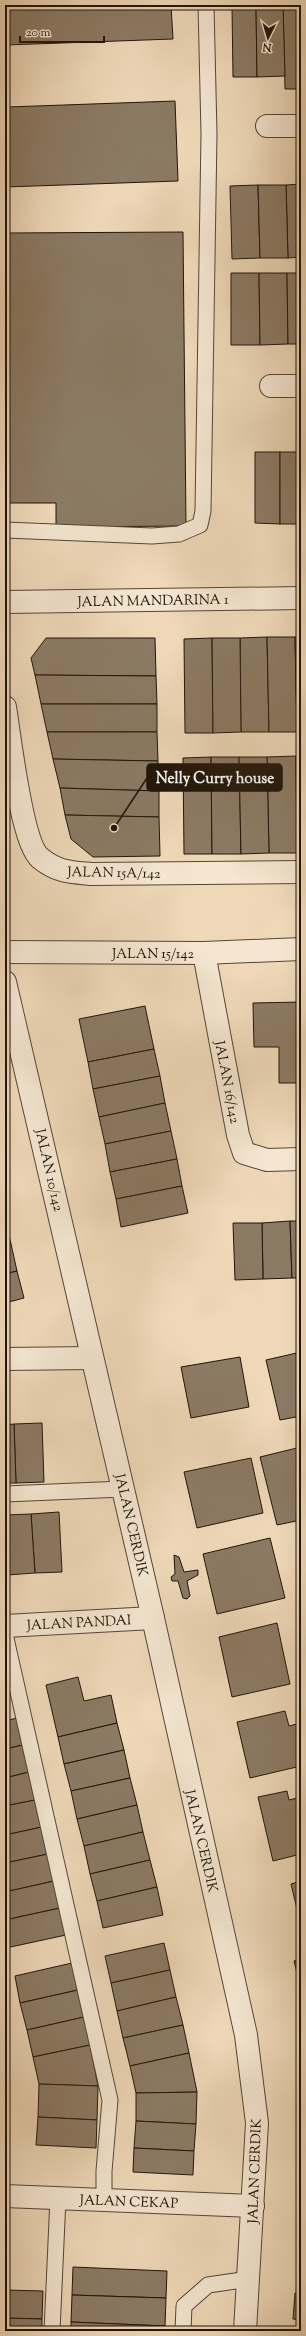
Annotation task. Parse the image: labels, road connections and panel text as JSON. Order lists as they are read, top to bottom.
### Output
{
  "streets": {
    "street": [
      "JALAN MANDARINA 1",
      "JALAN 15A/142",
      "JALAN 15/142",
      "JALAN 16/142",
      "JALAN 10/142",
      "JALAN CERDIK",
      "JALAN PANDAI",
      "JALAN CEKAP"
    ]
  },
  "crossings": [
    ["JALAN 15/142", "JALAN 16/142"],
    ["JALAN 10/142", "JALAN CERDIK"],
    ["JALAN CERDIK", "JALAN PANDAI"],
    ["JALAN CERDIK", "JALAN CEKAP"]
  ],
  "places": ["Nelly Curry house"],
  "scale_bar": "20 m",
  "north": "bottom"
}
